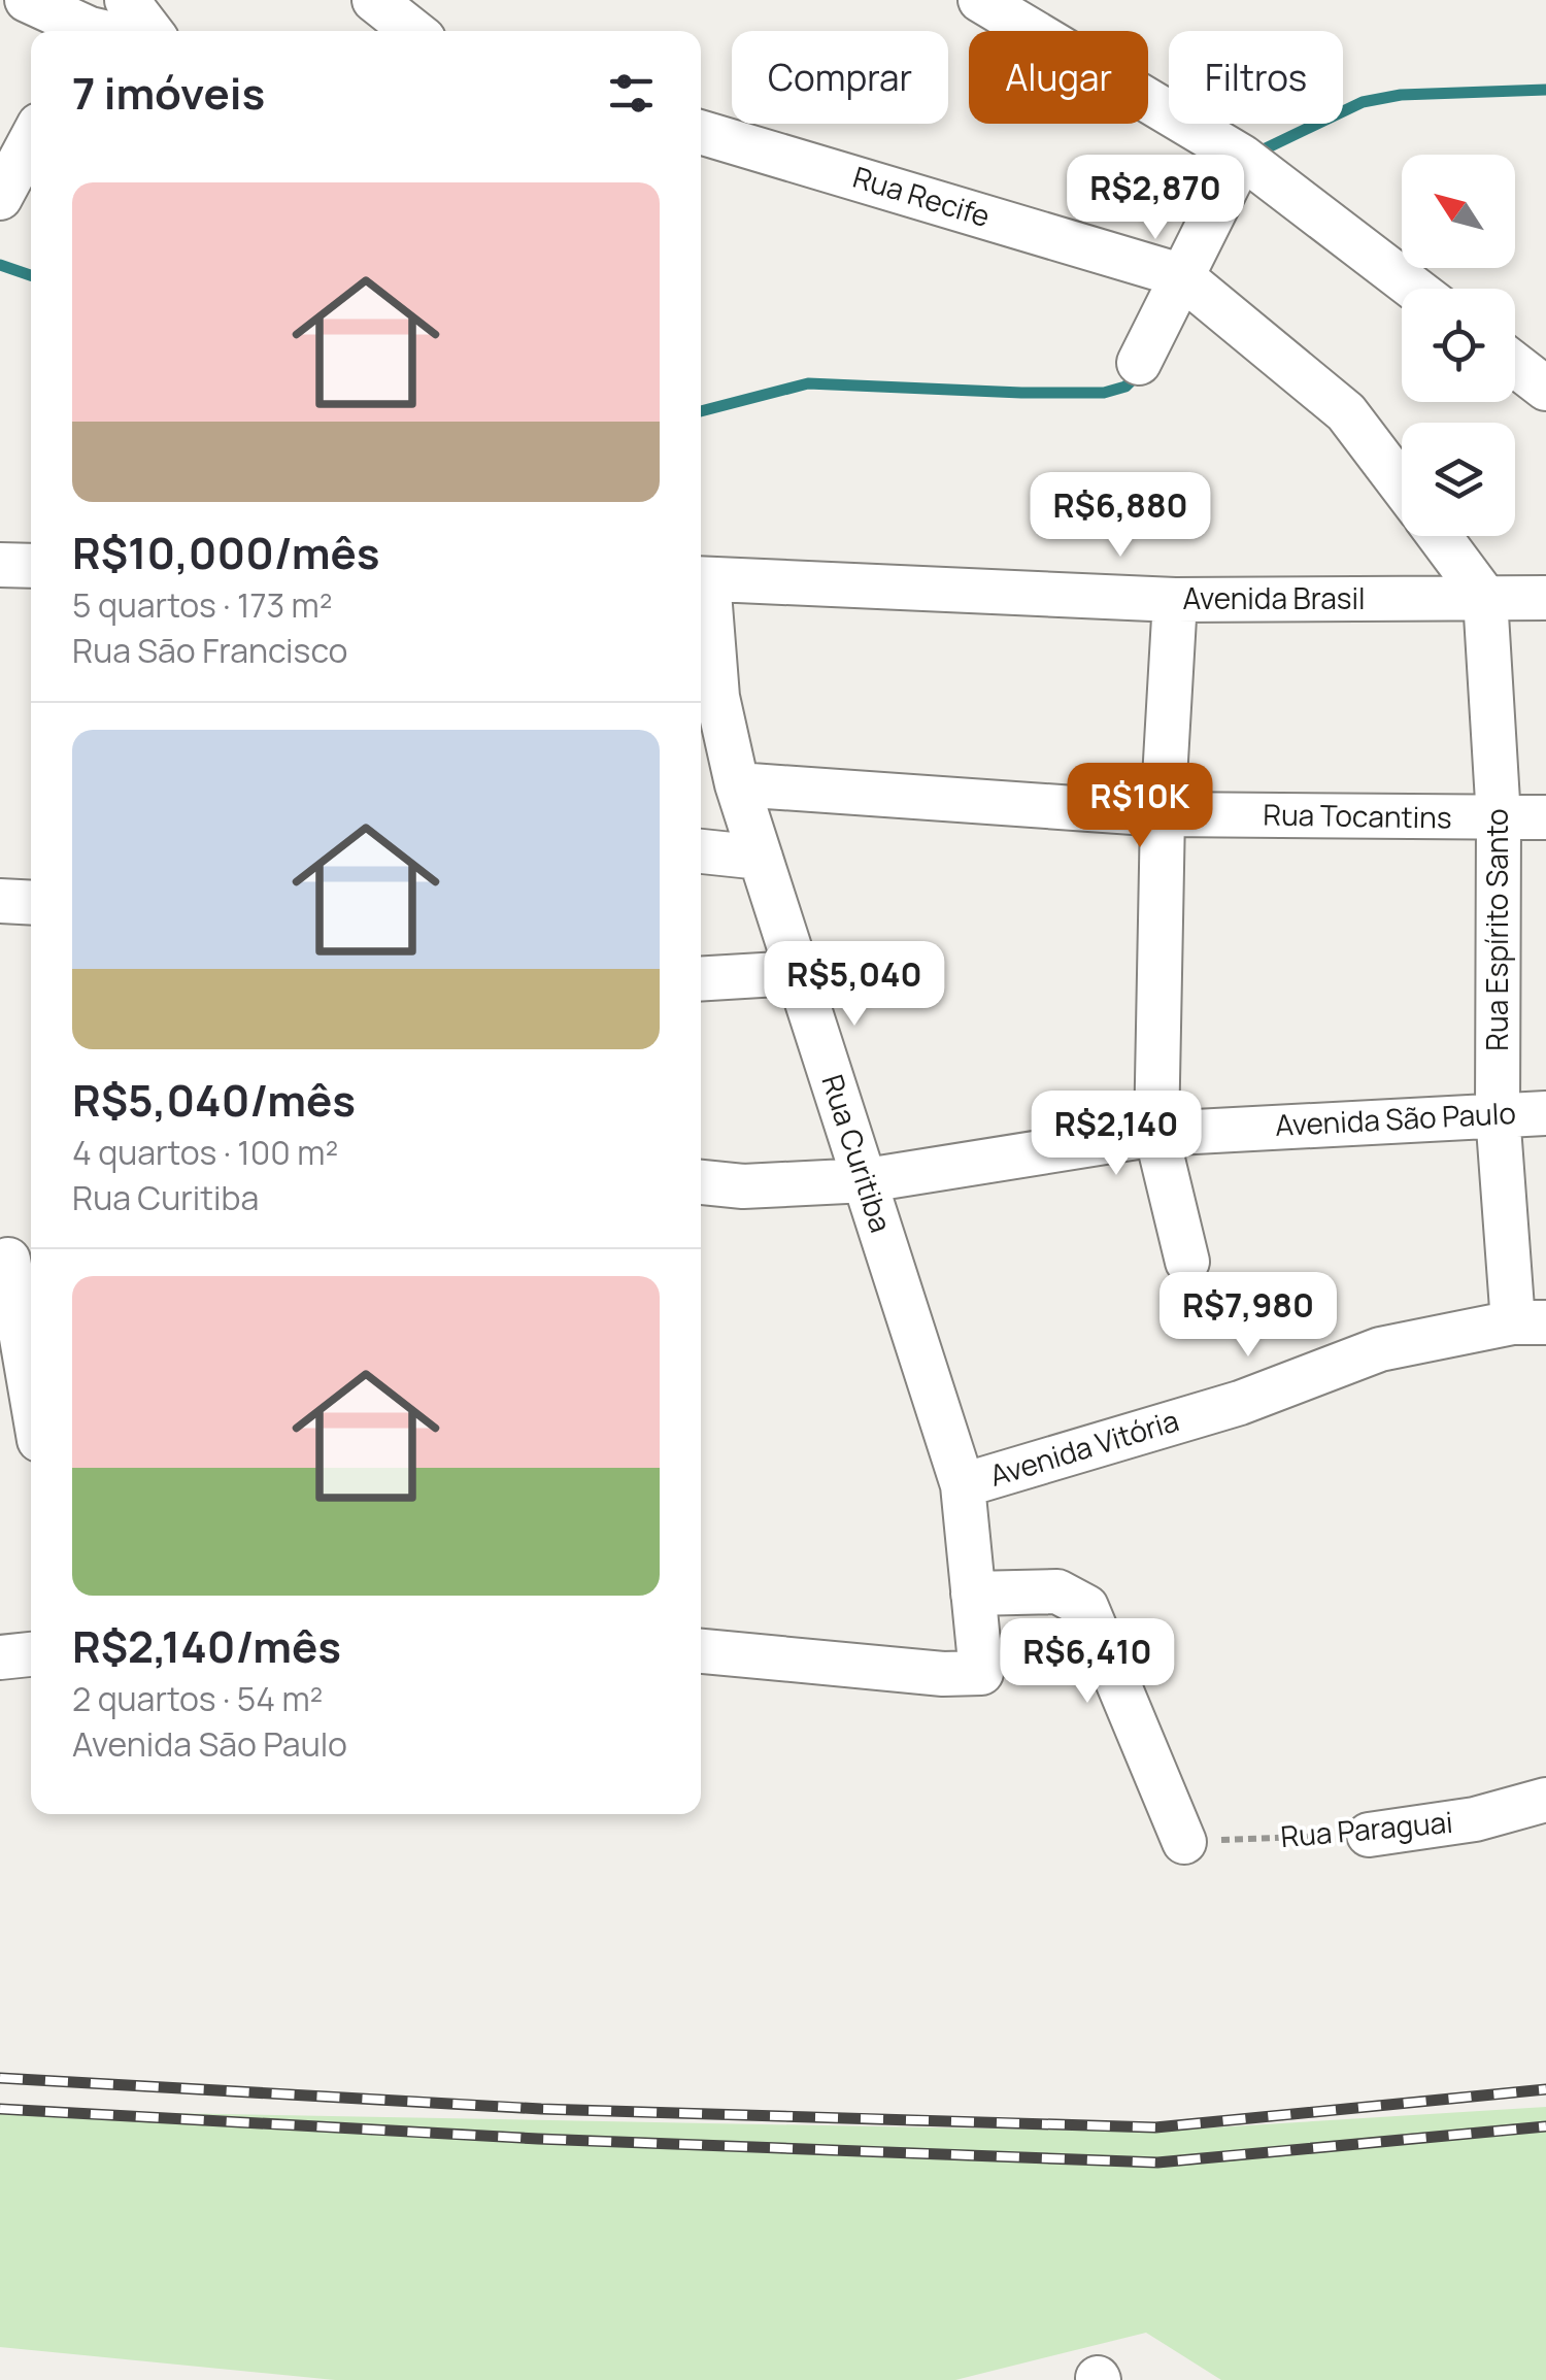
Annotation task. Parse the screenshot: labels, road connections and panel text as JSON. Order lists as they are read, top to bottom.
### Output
{
  "streets": {
    "street": [
      "Rua Recife",
      "Avenida Brasil",
      "Rua Tocantins",
      "Rua Espírito Santo",
      "Avenida São Paulo",
      "Rua Curitiba",
      "Avenida Vitória",
      "Rua Paraguai"
    ]
  },
  "crossings": [
    ["Avenida Brasil", "Rua Espírito Santo"],
    ["Avenida Brasil", "Rua Curitiba"],
    ["Rua Tocantins", "Rua Espírito Santo"],
    ["Rua Tocantins", "Rua Curitiba"],
    ["Rua Espírito Santo", "Avenida São Paulo"],
    ["Rua Espírito Santo", "Avenida Vitória"],
    ["Avenida São Paulo", "Rua Curitiba"],
    ["Rua Curitiba", "Avenida Vitória"]
  ],
  "north": "top left",
  "page": {
    "chip": ["Comprar", "Alugar", "Filtros"],
    "heading": "7 imóveis",
    "price": [
      "R$2,870",
      "R$6,880",
      "R$10K",
      "R$5,040",
      "R$2,140",
      "R$7,980",
      "R$6,410"
    ],
    "list": [
      {
        "name": "R$10,000/mês",
        "note": "5 quartos · 173 m² · Rua São Francisco"
      },
      {
        "name": "R$5,040/mês",
        "note": "4 quartos · 100 m² · Rua Curitiba"
      },
      {
        "name": "R$2,140/mês",
        "note": "2 quartos · 54 m² · Avenida São Paulo"
      }
    ]
  }
}
